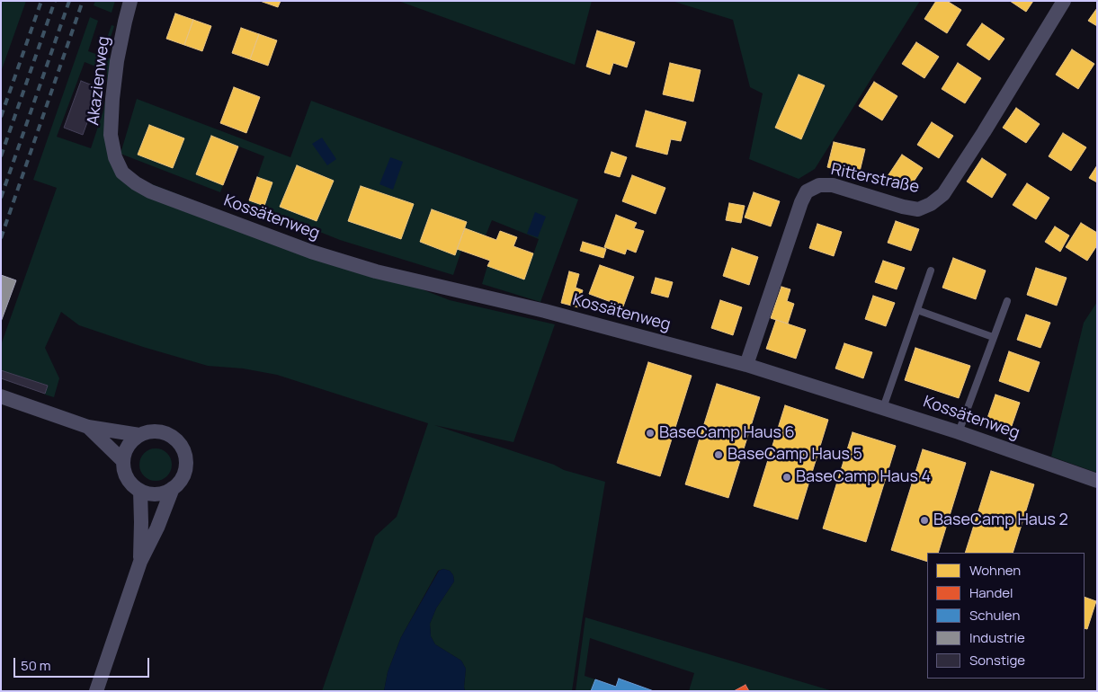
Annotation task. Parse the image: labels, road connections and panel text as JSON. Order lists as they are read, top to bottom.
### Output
{
  "streets": {
    "street": ["Akazienweg", "Ritterstraße", "Kossätenweg"]
  },
  "crossings": [
    ["Akazienweg", "Kossätenweg"],
    ["Ritterstraße", "Kossätenweg"]
  ],
  "places": [
    "BaseCamp Haus 6",
    "BaseCamp Haus 5",
    "BaseCamp Haus 4",
    "BaseCamp Haus 2"
  ],
  "legend": [
    "Wohnen",
    "Handel",
    "Schulen",
    "Industrie",
    "Sonstige"
  ],
  "scale_bar": "50 m"
}
